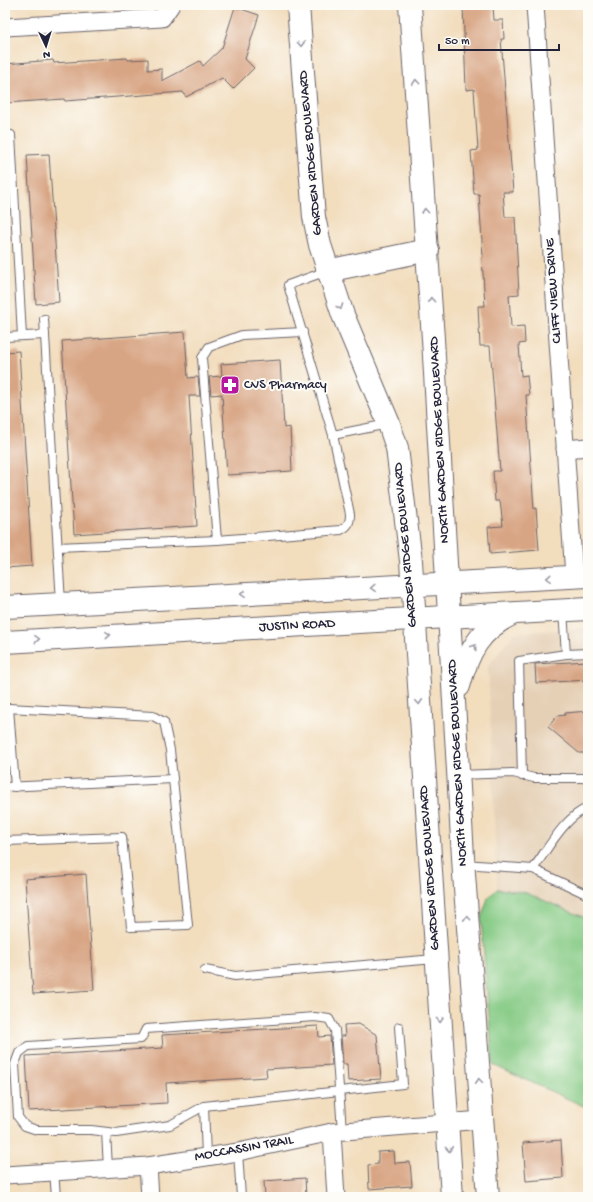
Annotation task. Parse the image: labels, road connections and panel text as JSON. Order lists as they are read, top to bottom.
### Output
{
  "streets": {
    "main road": ["GARDEN RIDGE BOULEVARD", "NORTH GARDEN RIDGE BOULEVARD", "JUSTIN ROAD"],
    "street": ["CLIFF VIEW DRIVE", "MOCCASSIN TRAIL"]
  },
  "crossings": [
    ["GARDEN RIDGE BOULEVARD", "JUSTIN ROAD"],
    ["GARDEN RIDGE BOULEVARD", "MOCCASSIN TRAIL"],
    ["NORTH GARDEN RIDGE BOULEVARD", "JUSTIN ROAD"]
  ],
  "one_way": ["GARDEN RIDGE BOULEVARD", "NORTH GARDEN RIDGE BOULEVARD"],
  "places": {
    "pharmacy": ["CVS Pharmacy"]
  },
  "scale_bar": "50 m",
  "north": "bottom"
}
